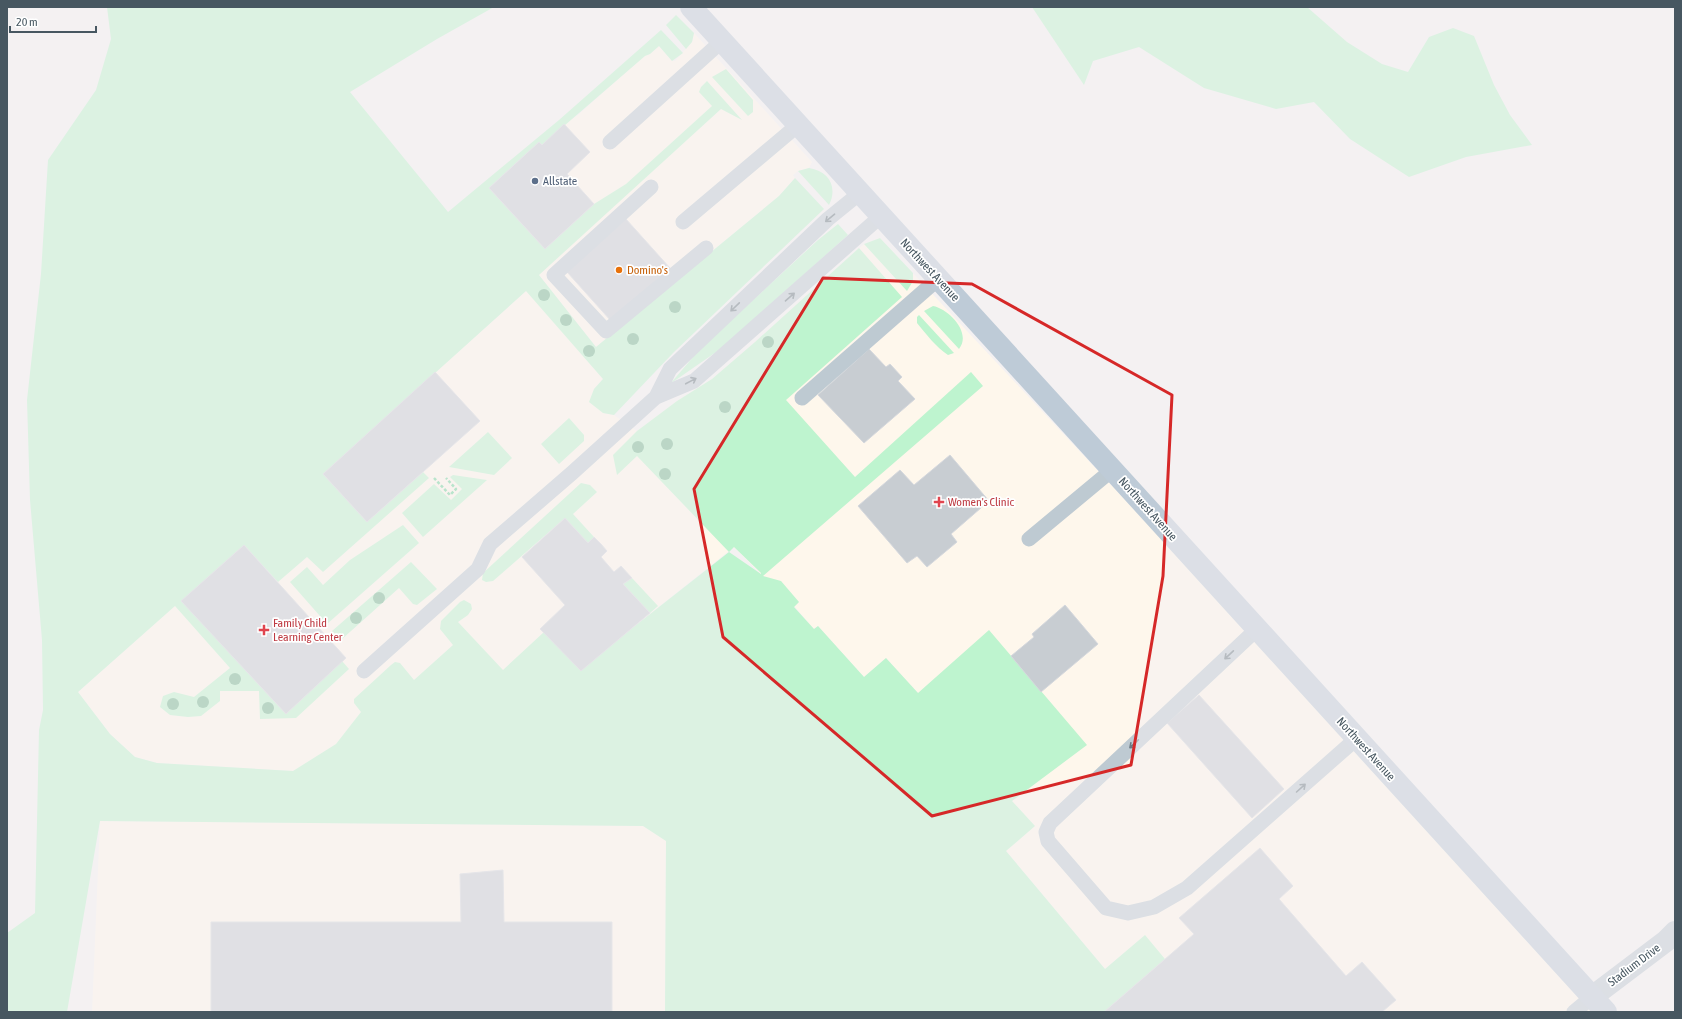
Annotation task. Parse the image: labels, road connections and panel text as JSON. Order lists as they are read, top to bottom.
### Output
{
  "streets": {
    "street": ["Northwest Avenue", "Stadium Drive"]
  },
  "crossings": [
    ["Northwest Avenue", "Stadium Drive"]
  ],
  "places": {
    "other": ["Allstate", "Domino's"],
    "health": ["Women's Clinic", "Family Child Learning Center"]
  },
  "scale_bar": "20 m"
}
